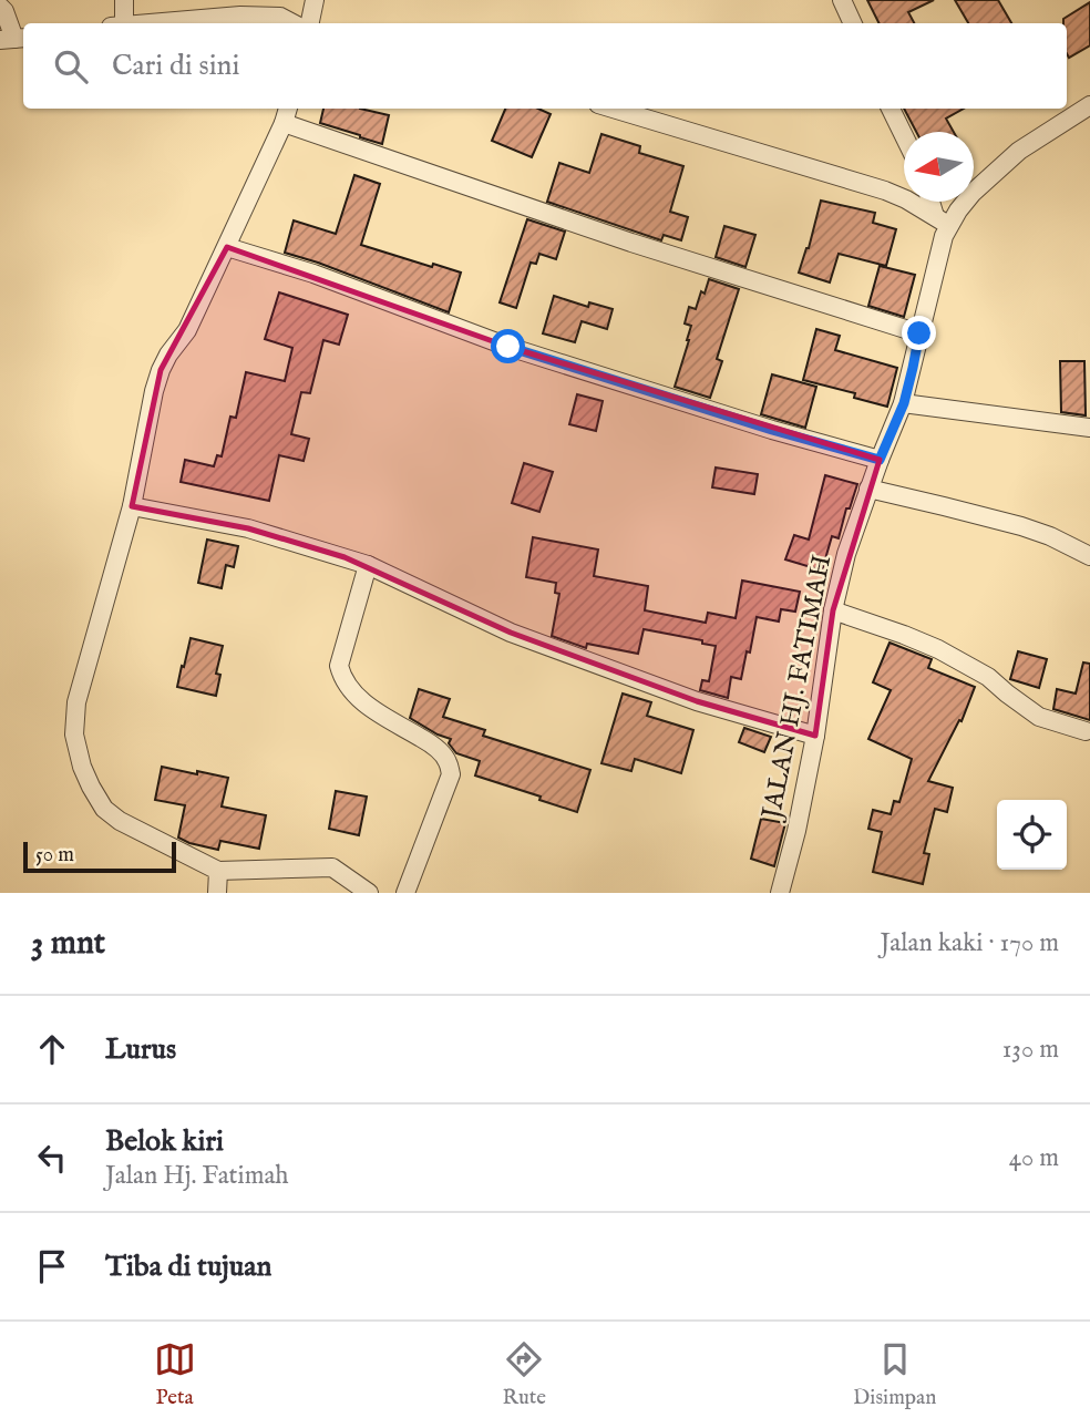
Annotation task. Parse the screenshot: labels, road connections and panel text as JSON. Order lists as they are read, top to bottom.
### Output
{
  "streets": {
    "street": ["JALAN HJ. FATIMAH"]
  },
  "scale_bar": "50 m",
  "north": "left",
  "page": {
    "search": "Cari di sini",
    "scale": "50 m",
    "heading": ["3 mnt", "Jalan kaki · 170 m"],
    "list": [
      ["Lurus", "130 m"],
      ["Belok kiri", "Jalan Hj. Fatimah", "40 m"],
      "Tiba di tujuan"
    ],
    "nav": ["Peta", "Rute", "Disimpan"]
  }
}
